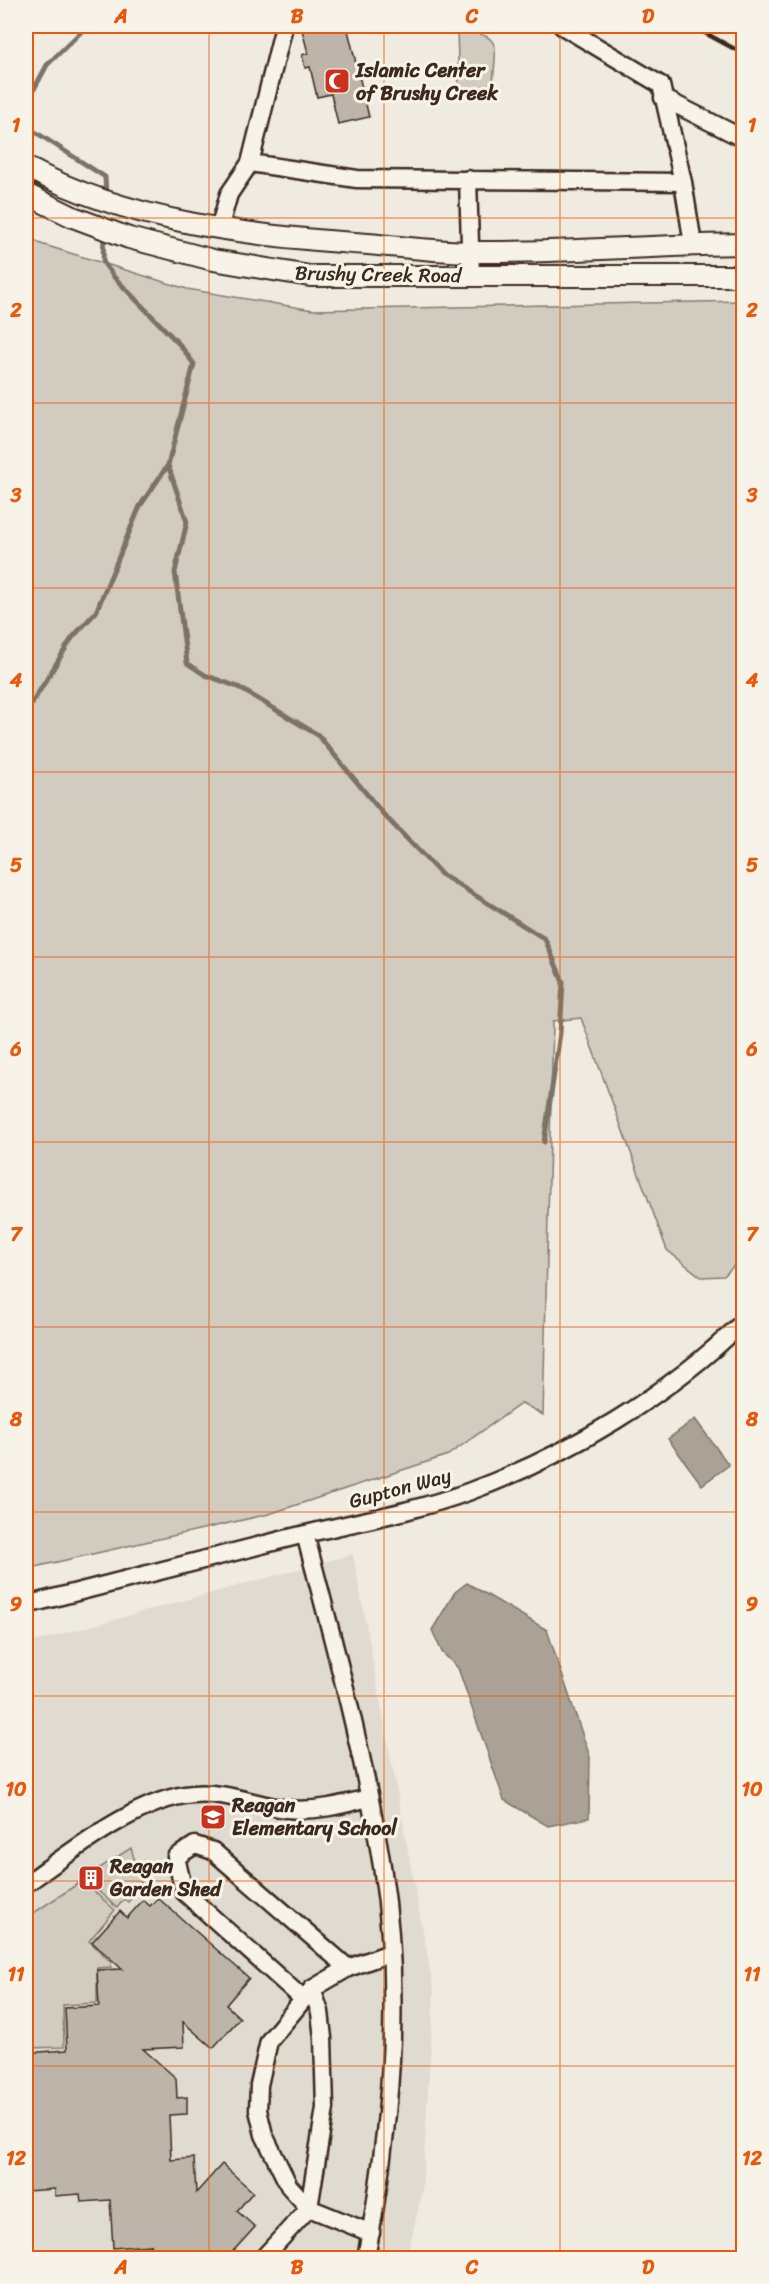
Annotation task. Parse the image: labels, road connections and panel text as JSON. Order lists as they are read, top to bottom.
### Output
{
  "streets": {
    "main road": ["Brushy Creek Road"],
    "street": ["Gupton Way"]
  },
  "places": {
    "mosque": ["Islamic Center of Brushy Creek"],
    "school or university": ["Reagan Elementary School"],
    "building": ["Reagan Garden Shed"]
  },
  "grid": {
    "columns": [
      "A",
      "B",
      "C",
      "D"
    ],
    "rows": [
      "1",
      "2",
      "3",
      "4",
      "5",
      "6",
      "7",
      "8",
      "9",
      "10",
      "11",
      "12"
    ]
  }
}
